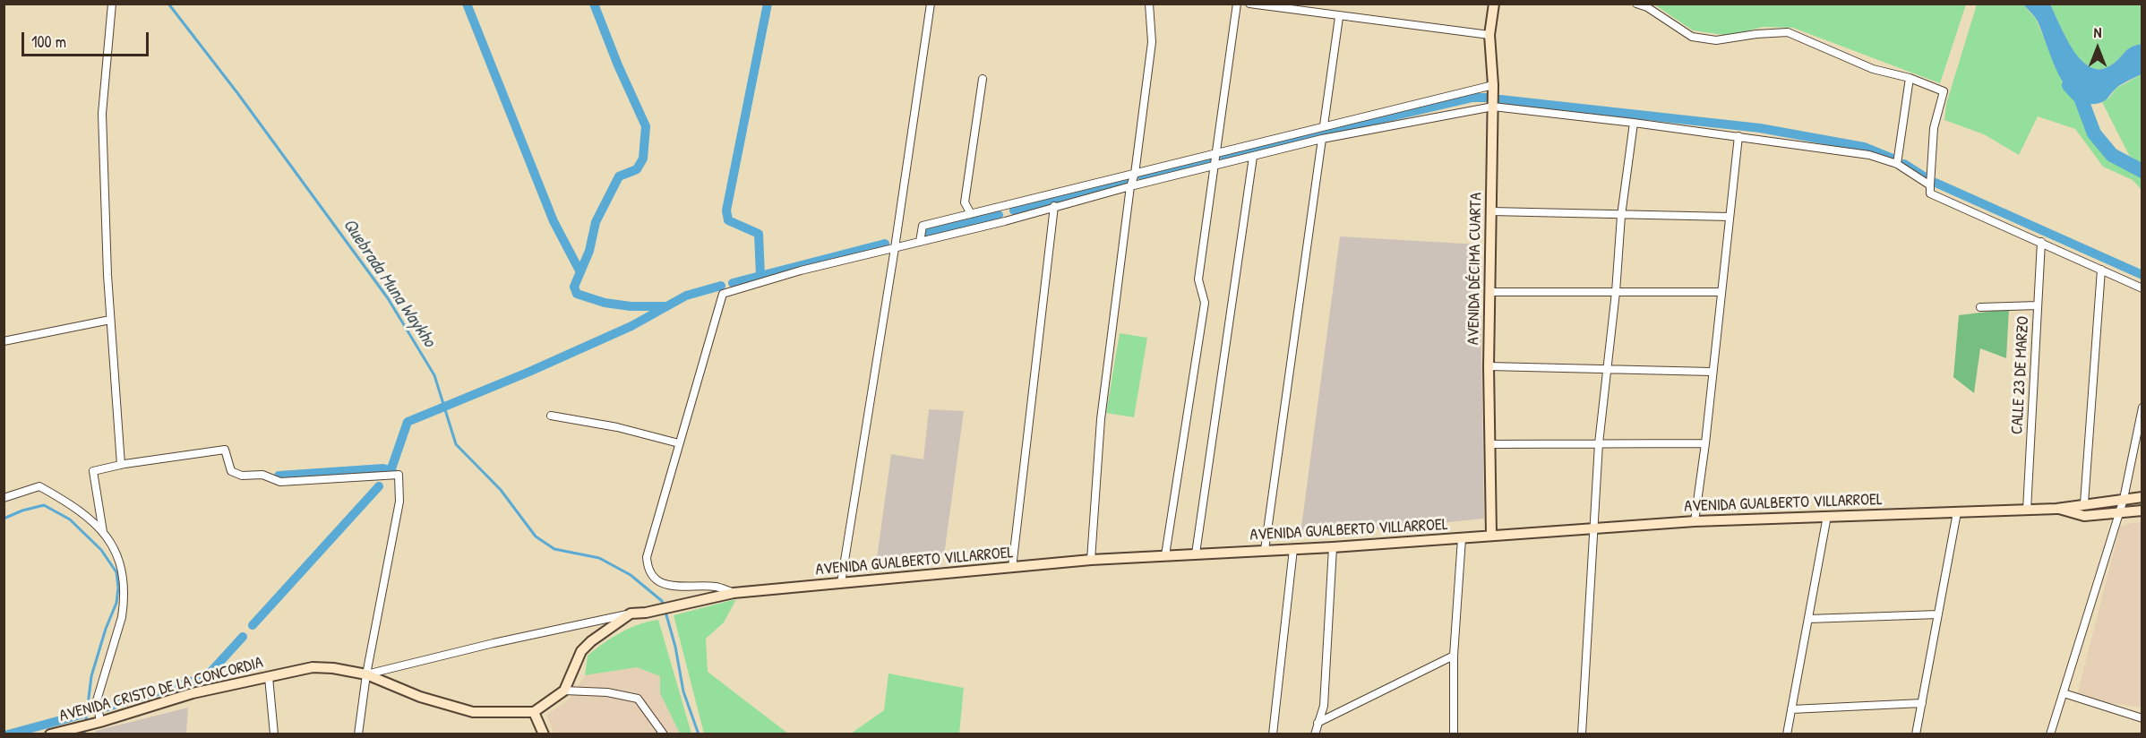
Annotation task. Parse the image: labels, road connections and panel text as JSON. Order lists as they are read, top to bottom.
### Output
{
  "streets": {
    "main road": ["AVENIDA DÉCIMA CUARTA", "AVENIDA GUALBERTO VILLARROEL", "AVENIDA CRISTO DE LA CONCORDIA"],
    "street": ["CALLE 23 DE MARZO"]
  },
  "crossings": [
    ["AVENIDA DÉCIMA CUARTA", "AVENIDA GUALBERTO VILLARROEL"],
    ["CALLE 23 DE MARZO", "AVENIDA GUALBERTO VILLARROEL"]
  ],
  "water": ["Quebrada Muna Waykho"],
  "scale_bar": "100 m",
  "north": "top"
}
